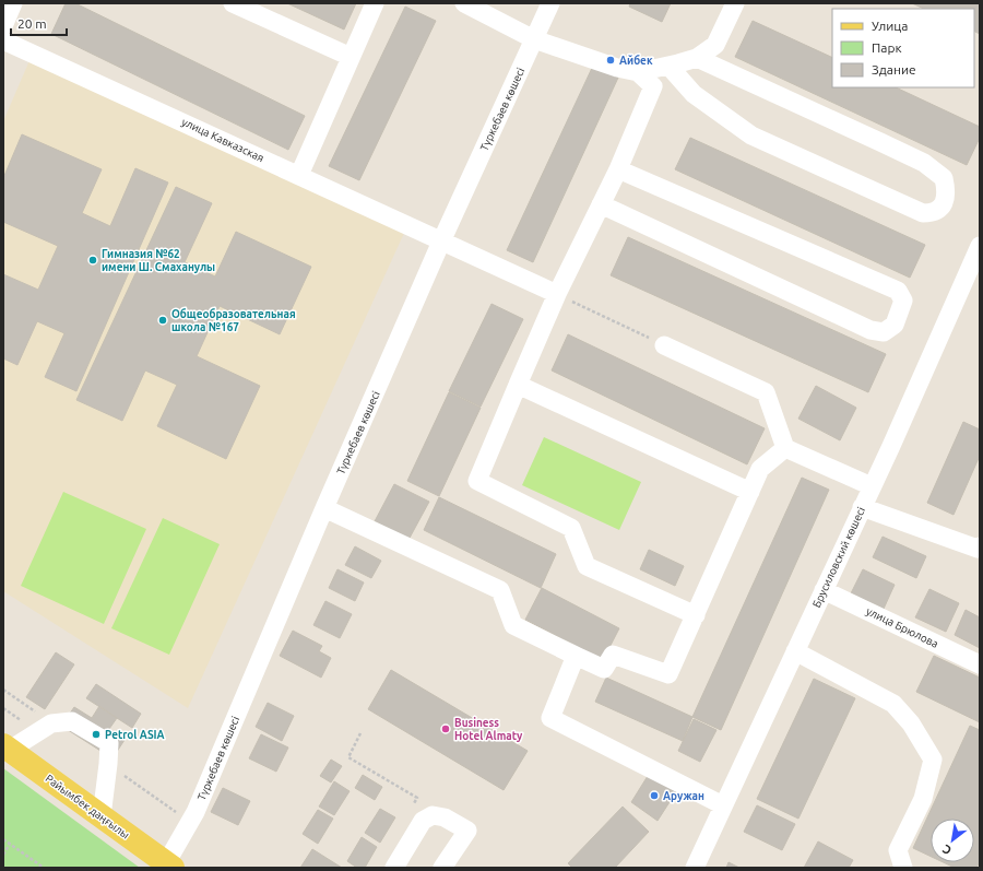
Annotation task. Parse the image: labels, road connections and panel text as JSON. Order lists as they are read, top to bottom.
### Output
{
  "streets": {
    "main road": ["Райымбек даңғылы"],
    "street": [
      "Түркебаев көшесі",
      "улица Кавказская",
      "Брусиловский көшесі",
      "улица Брюлова"
    ]
  },
  "crossings": [
    ["Түркебаев көшесі", "улица Кавказская"],
    ["Түркебаев көшесі", "Райымбек даңғылы"],
    ["Брусиловский көшесі", "улица Брюлова"]
  ],
  "places": [
    "Айбек",
    "Гимназия №62 имени Ш. Смаханулы",
    "Общеобразовательная школа №167",
    "Business Hotel Almaty",
    "Petrol ASIA",
    "Аружан"
  ],
  "legend": ["Улица", "Парк", "Здание"],
  "scale_bar": "20 m",
  "north": "bottom left"
}
